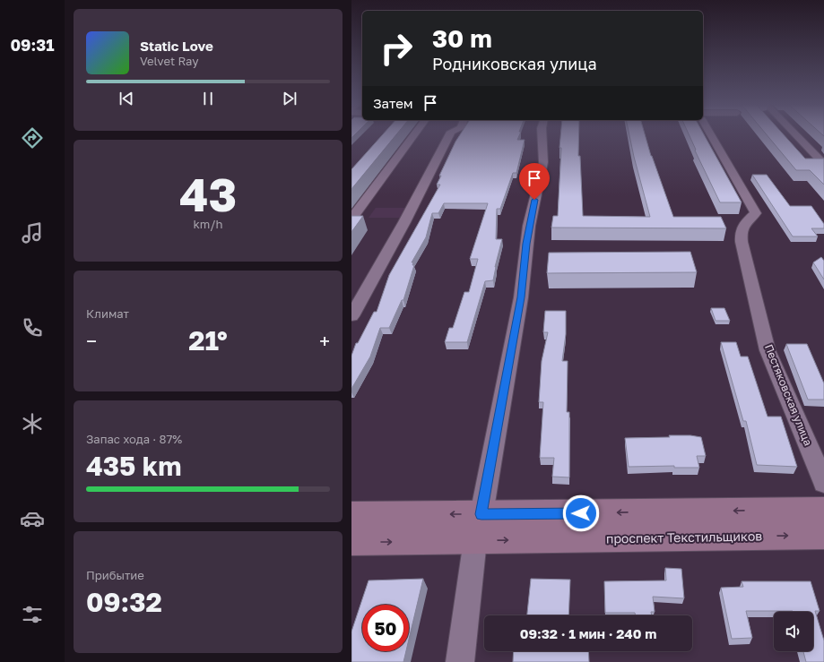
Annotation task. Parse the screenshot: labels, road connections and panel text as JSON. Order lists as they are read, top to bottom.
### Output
{
  "streets": {
    "main road": ["проспект Текстильщиков"],
    "street": ["Пестяковская улица"]
  },
  "page": {
    "tabs": "09:31",
    "turn": ["30 m", "Родниковская улица"],
    "song": ["Static Love", "Velvet Ray"],
    "then": "Затем",
    "tile": [
      ["43", "km/h"],
      "Климат",
      ["Запас хода · 87%", "435 km"],
      ["Прибытие", "09:32"]
    ],
    "heat": ["−", "21°", "+"],
    "limit": "50",
    "trip": "09:32 · 1 мин · 240 m"
  }
}
